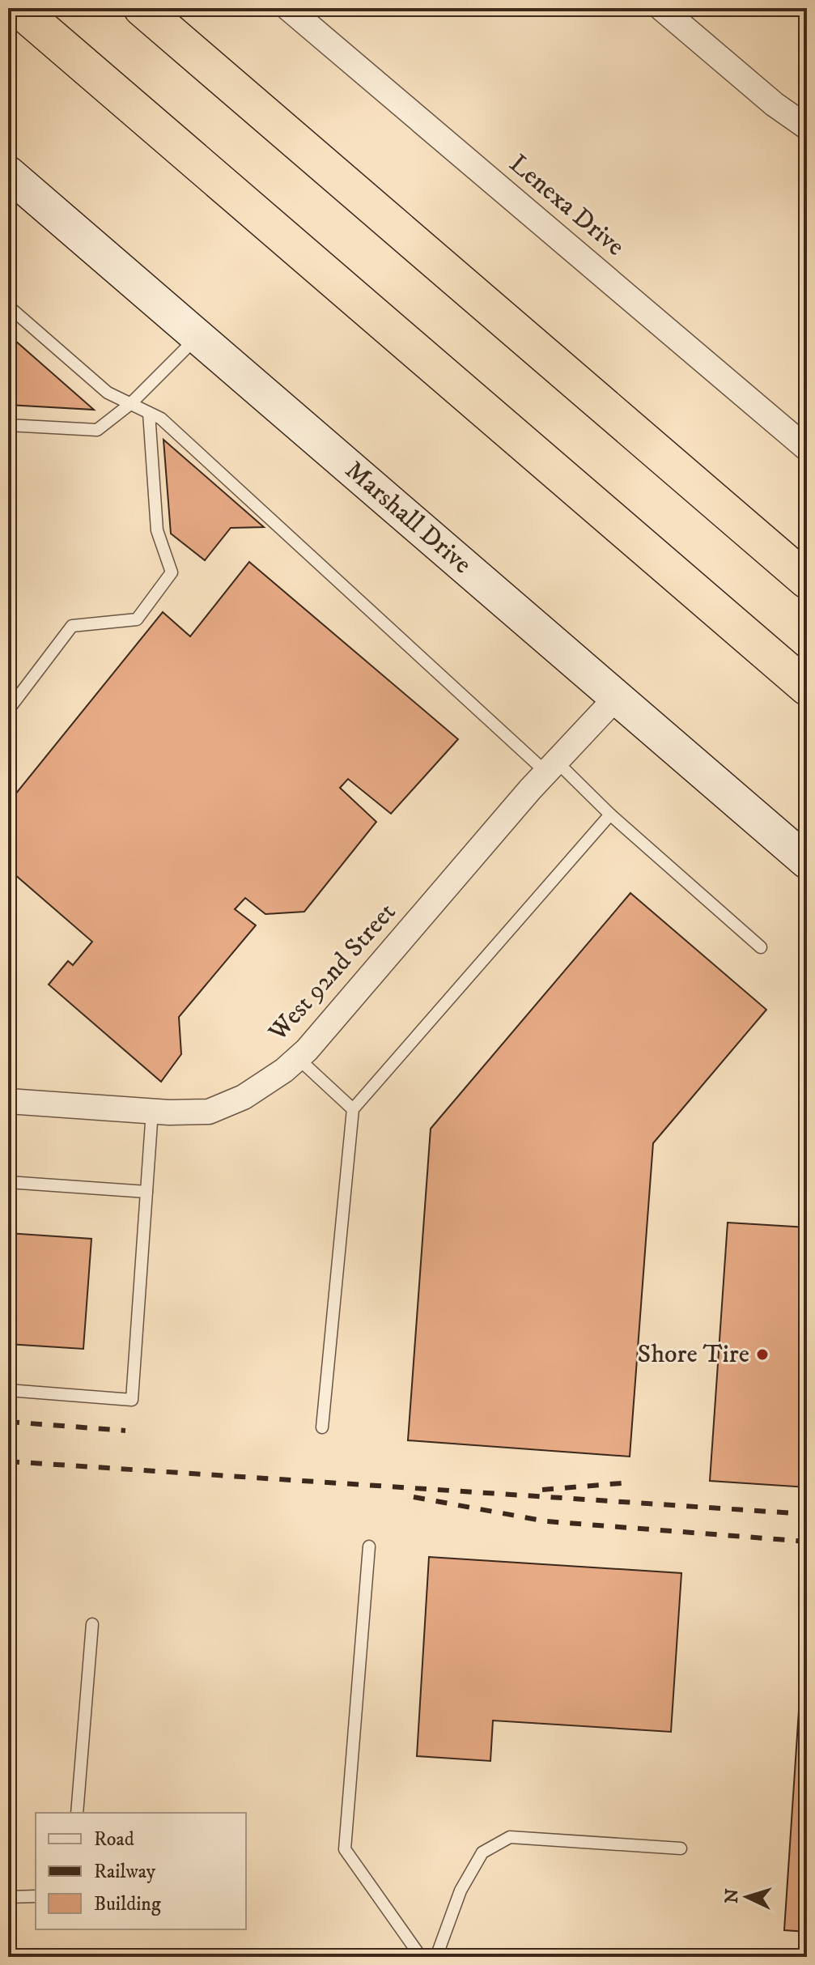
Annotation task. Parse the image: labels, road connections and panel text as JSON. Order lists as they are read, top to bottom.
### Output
{
  "streets": {
    "street": ["Lenexa Drive", "Marshall Drive", "West 92nd Street"]
  },
  "crossings": [
    ["Marshall Drive", "West 92nd Street"]
  ],
  "places": ["Shore Tire"],
  "legend": ["Road", "Railway", "Building"],
  "north": "left"
}
